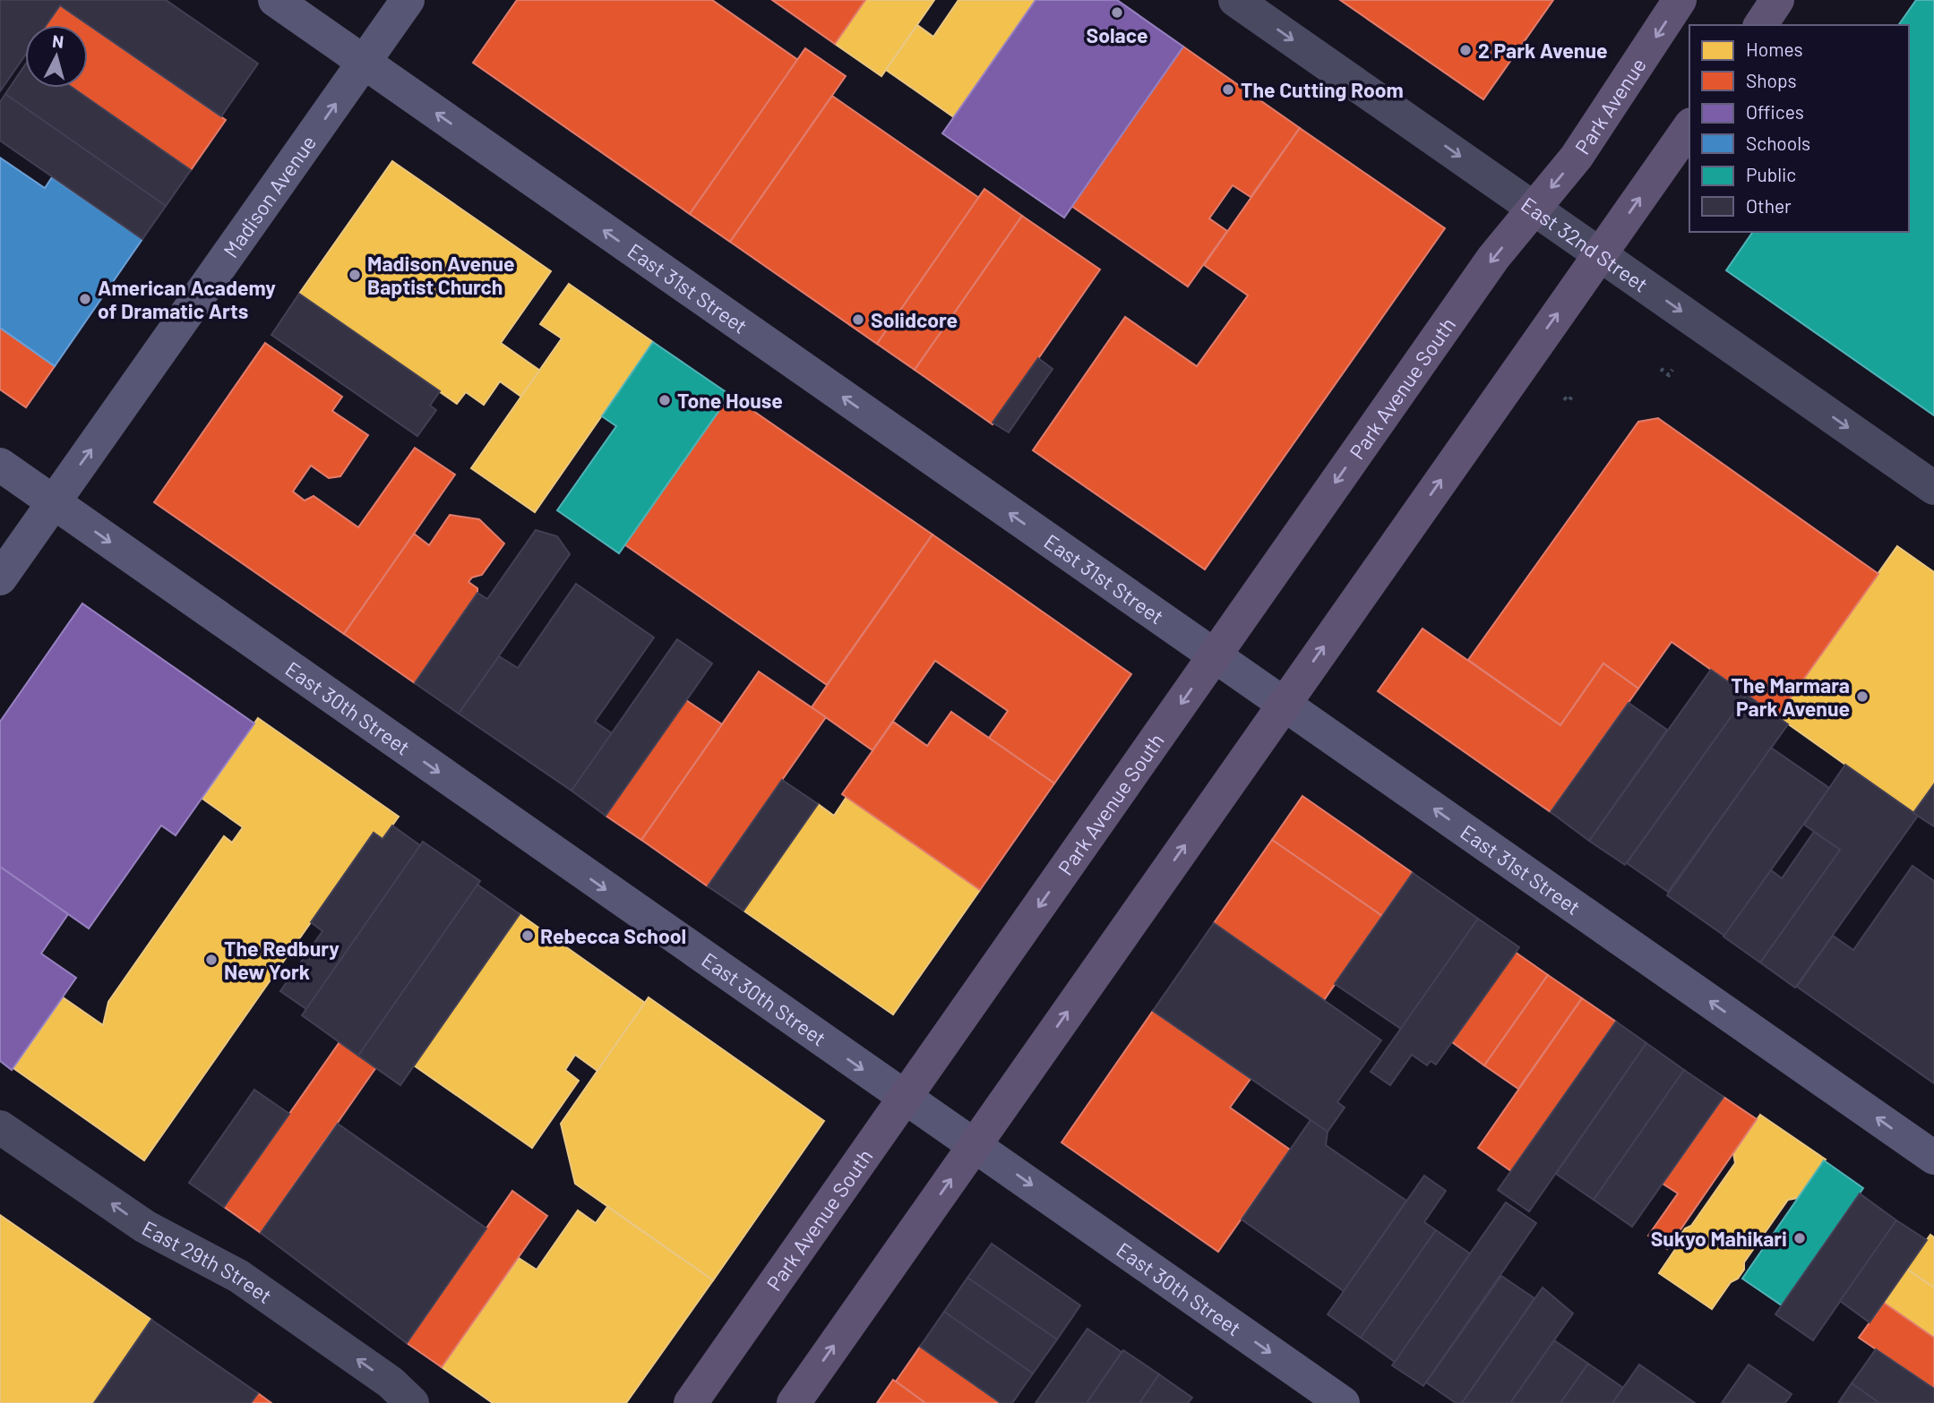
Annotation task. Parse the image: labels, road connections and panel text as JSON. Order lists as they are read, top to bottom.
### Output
{
  "streets": {
    "main road": ["Park Avenue", "Park Avenue South"],
    "street": [
      "Madison Avenue",
      "East 32nd Street",
      "East 31st Street",
      "East 30th Street",
      "East 29th Street"
    ]
  },
  "crossings": [
    ["Park Avenue", "East 32nd Street"],
    ["Park Avenue", "Park Avenue South"],
    ["Madison Avenue", "East 31st Street"],
    ["Madison Avenue", "East 30th Street"],
    ["East 32nd Street", "Park Avenue South"],
    ["East 31st Street", "Park Avenue South"],
    ["Park Avenue South", "East 30th Street"]
  ],
  "one_way": [
    "Madison Avenue",
    "East 32nd Street",
    "East 31st Street",
    "East 30th Street",
    "East 29th Street"
  ],
  "places": [
    "Solace",
    "2 Park Avenue",
    "The Cutting Room",
    "Madison Avenue Baptist Church",
    "American Academy of Dramatic Arts",
    "Solidcore",
    "Tone House",
    "The Marmara Park Avenue",
    "Rebecca School",
    "The Redbury New York",
    "Sukyo Mahikari"
  ],
  "legend": [
    "Homes",
    "Shops",
    "Offices",
    "Schools",
    "Public",
    "Other"
  ],
  "north": "top"
}
